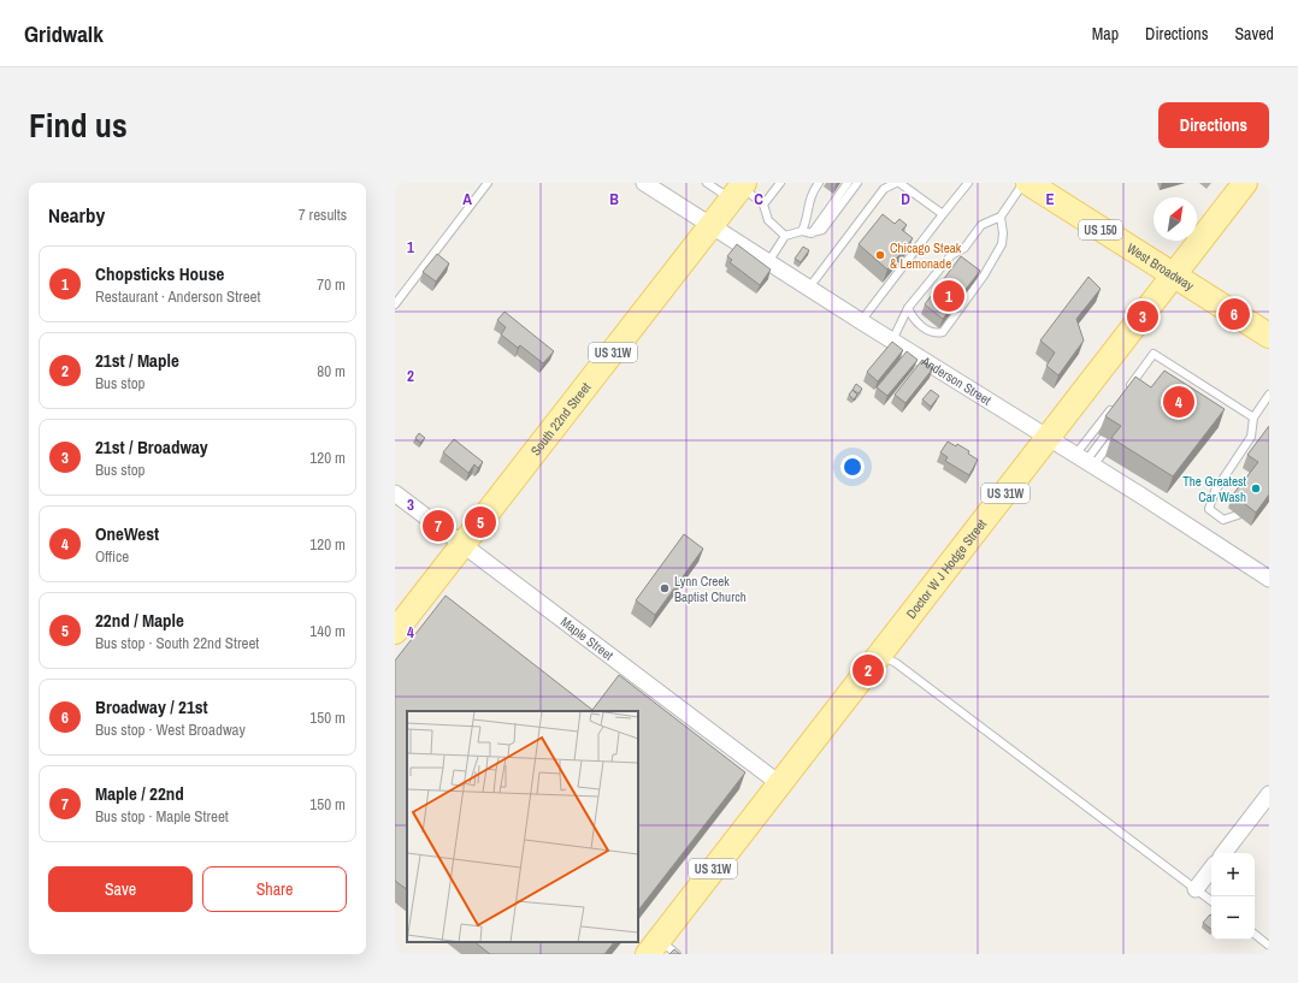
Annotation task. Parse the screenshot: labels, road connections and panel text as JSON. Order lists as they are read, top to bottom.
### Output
{
  "streets": {
    "main road": [
      "US 150",
      "West Broadway",
      "US 31W",
      "South 22nd Street",
      "Doctor W J Hodge Street"
    ],
    "street": ["Anderson Street", "Maple Street"]
  },
  "crossings": [
    ["West Broadway", "Doctor W J Hodge Street"],
    ["Anderson Street", "South 22nd Street"],
    ["Anderson Street", "Doctor W J Hodge Street"],
    ["South 22nd Street", "Maple Street"],
    ["Doctor W J Hodge Street", "Maple Street"]
  ],
  "places": ["Chicago Steak & Lemonade", "The Greatest Car Wash", "Lynn Creek Baptist Church"],
  "north": "top right",
  "page": {
    "header": "Gridwalk",
    "nav": ["Map", "Directions", "Saved"],
    "title": "Find us",
    "buttons": [
      "Directions",
      ["Save", "Share"]
    ],
    "heading": ["Nearby", "7 results"],
    "list": [
      {
        "mark": "1",
        "name": "Chopsticks House",
        "note": "Restaurant · Anderson Street",
        "value": "70 m"
      },
      {
        "mark": "2",
        "name": "21st / Maple",
        "note": "Bus stop",
        "value": "80 m"
      },
      {
        "mark": "3",
        "name": "21st / Broadway",
        "note": "Bus stop",
        "value": "120 m"
      },
      {
        "mark": "4",
        "name": "OneWest",
        "note": "Office",
        "value": "120 m"
      },
      {
        "mark": "5",
        "name": "22nd / Maple",
        "note": "Bus stop · South 22nd Street",
        "value": "140 m"
      },
      {
        "mark": "6",
        "name": "Broadway / 21st",
        "note": "Bus stop · West Broadway",
        "value": "150 m"
      },
      {
        "mark": "7",
        "name": "Maple / 22nd",
        "note": "Bus stop · Maple Street",
        "value": "150 m"
      }
    ],
    "pins": [
      "1",
      "6",
      "3",
      "4",
      "5",
      "7",
      "2"
    ],
    "map_buttons": ["+", "−"]
  },
  "grid": {
    "columns": [
      "A",
      "B",
      "C",
      "D",
      "E"
    ],
    "rows": [
      "1",
      "2",
      "3",
      "4"
    ]
  }
}
